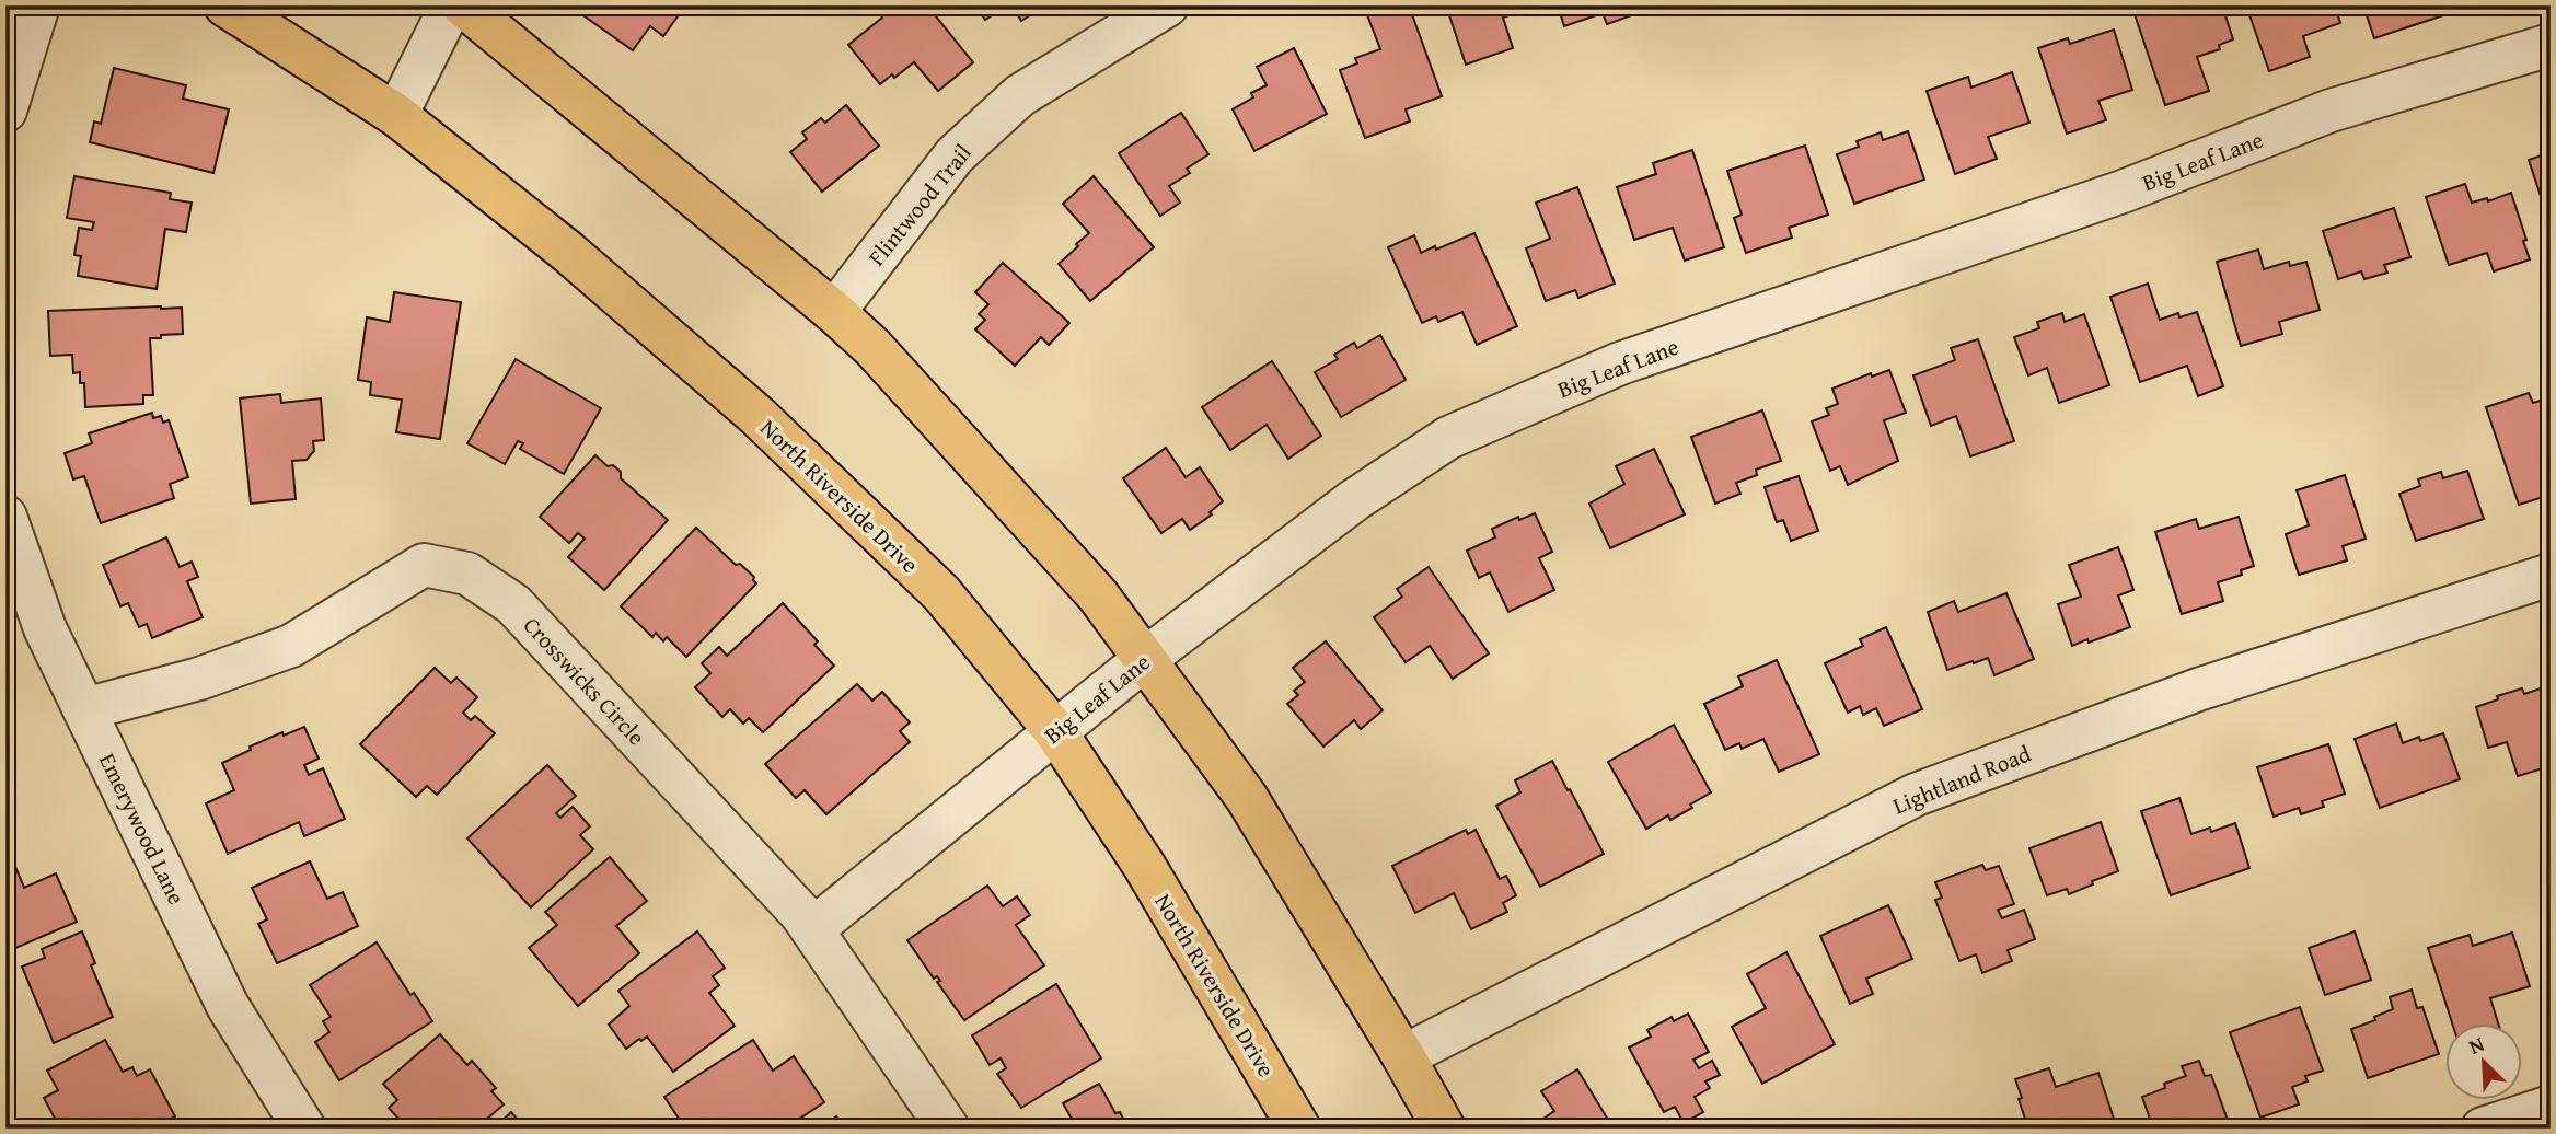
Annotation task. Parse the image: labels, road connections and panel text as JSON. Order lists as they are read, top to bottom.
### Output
{
  "streets": {
    "main road": ["North Riverside Drive"],
    "street": [
      "Big Leaf Lane",
      "Flintwood Trail",
      "Crosswicks Circle",
      "Lightland Road",
      "Emerywood Lane"
    ]
  },
  "crossings": [
    ["Big Leaf Lane", "North Riverside Drive"],
    ["Big Leaf Lane", "Crosswicks Circle"],
    ["Crosswicks Circle", "Emerywood Lane"]
  ],
  "north": "top left"
}
